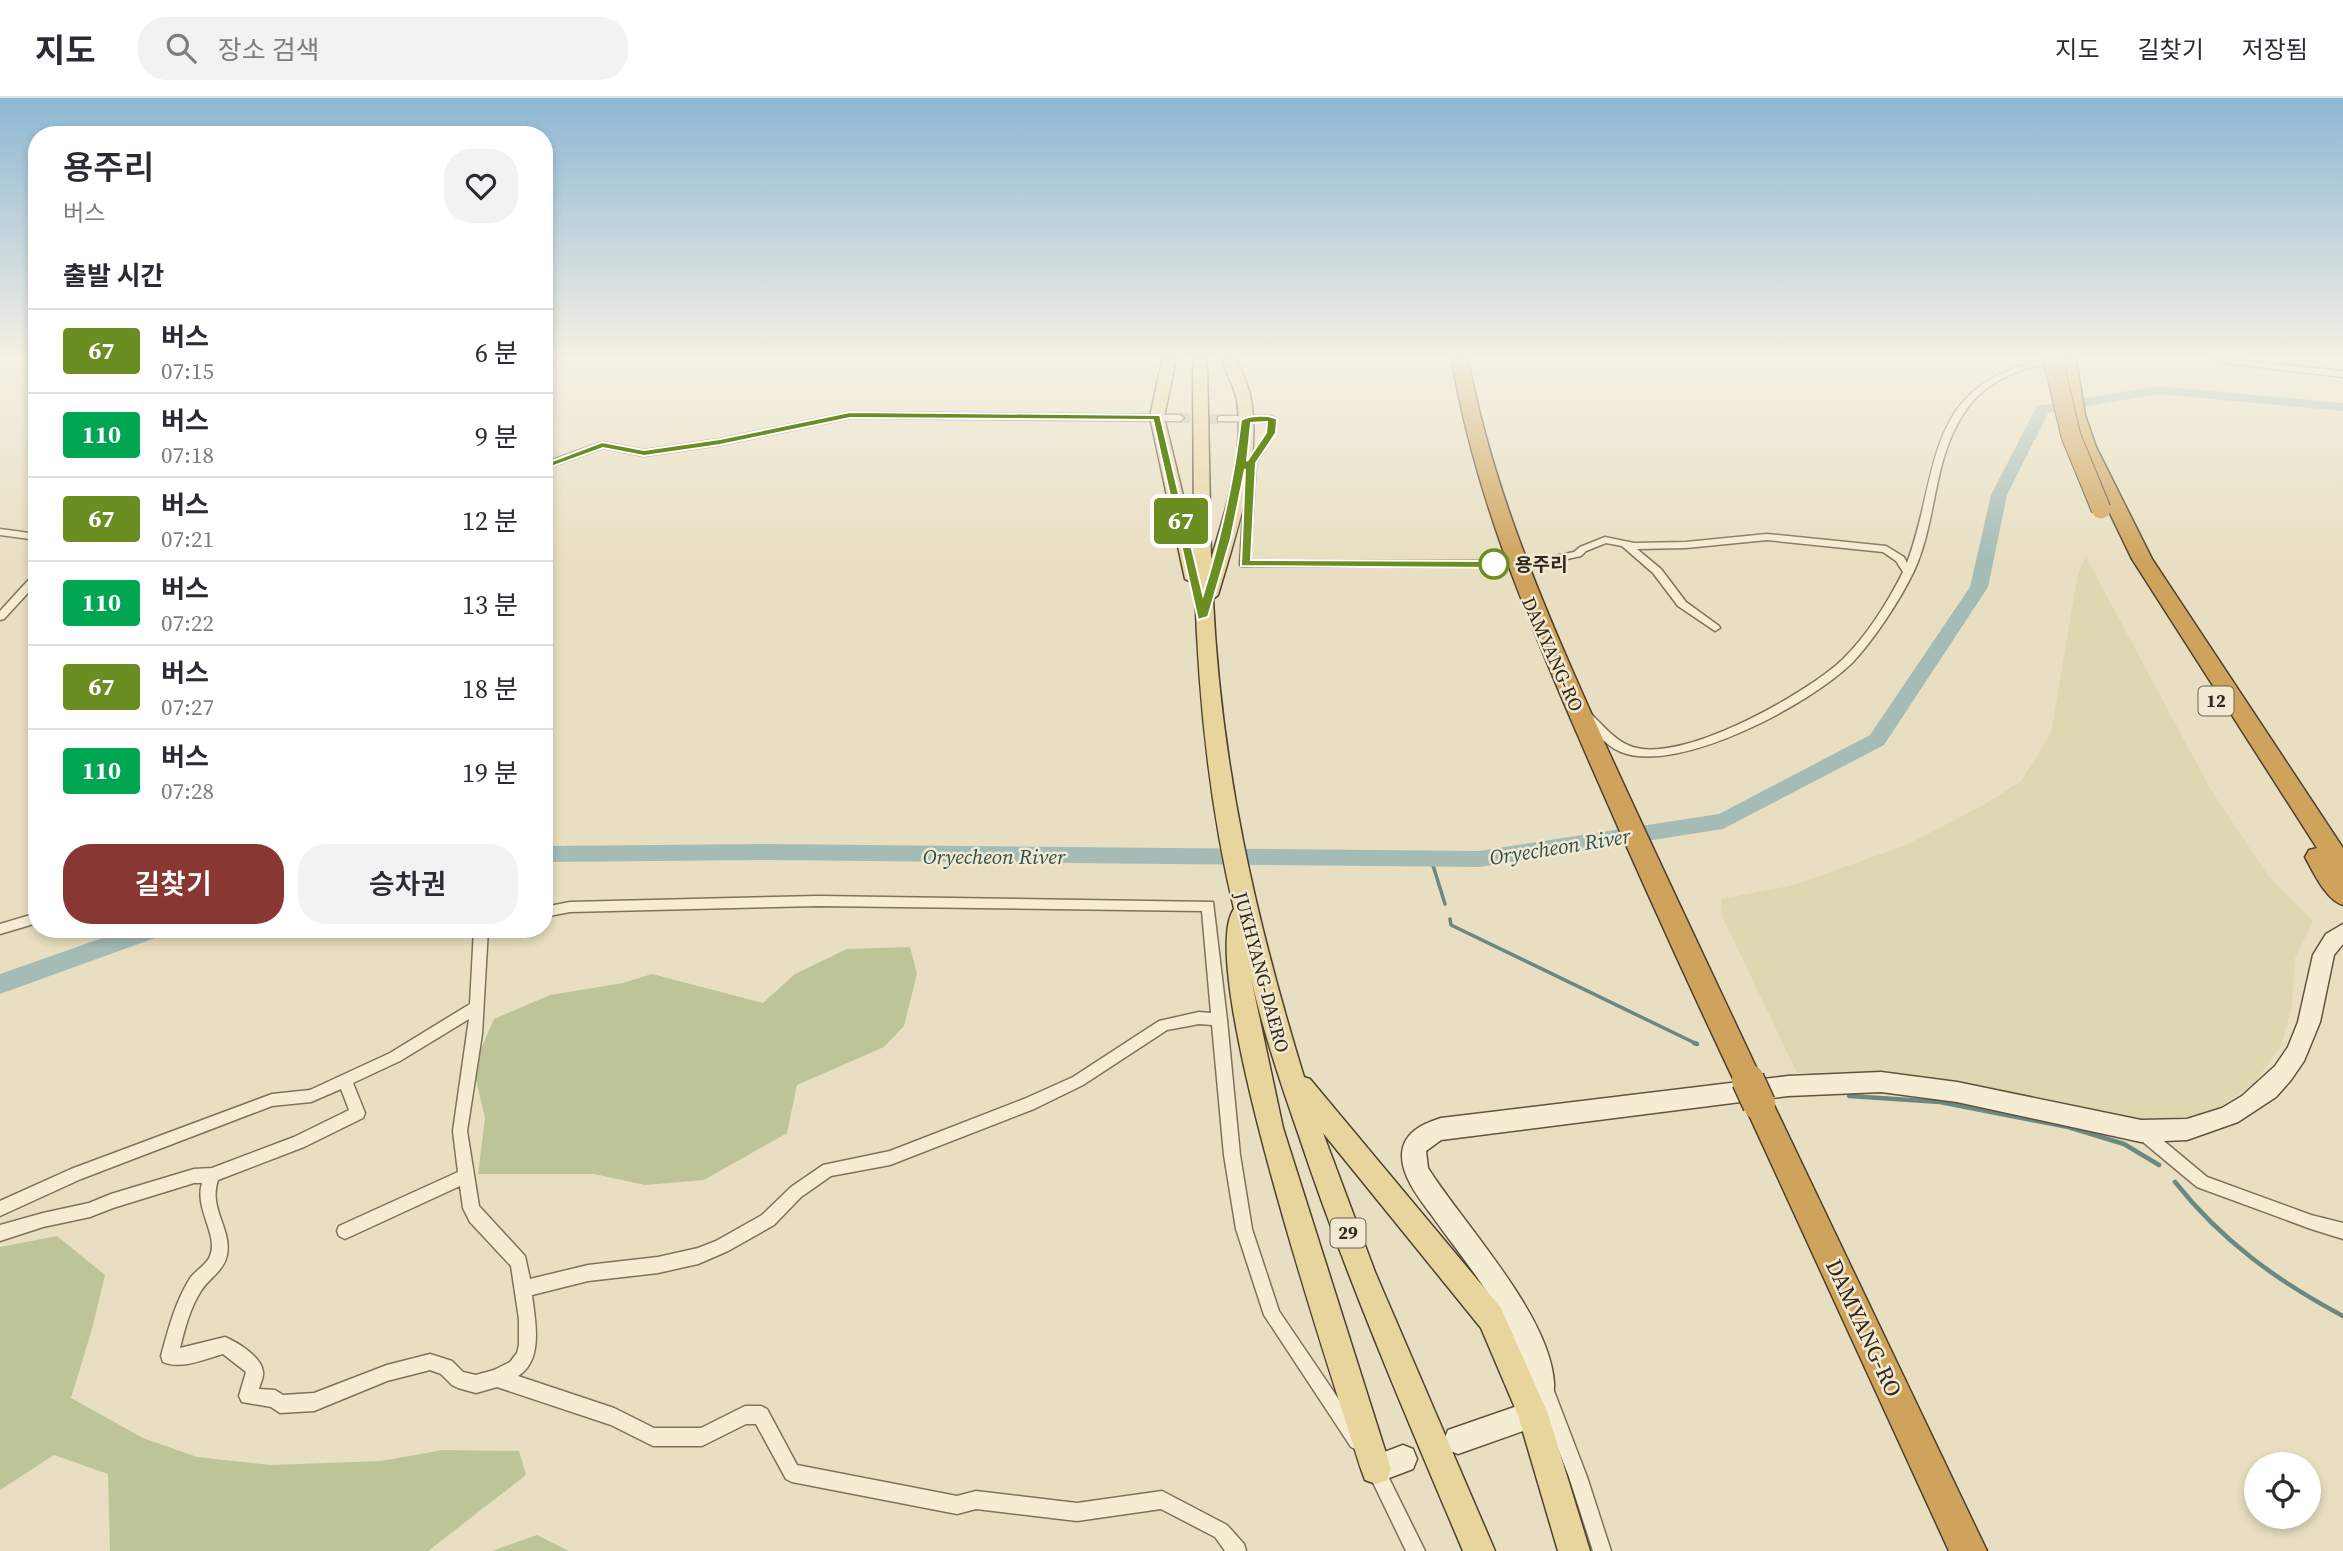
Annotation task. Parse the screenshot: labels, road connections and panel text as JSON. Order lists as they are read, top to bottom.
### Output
{
  "streets": {
    "highway": ["DAMYANG-RO", "12"],
    "main road": ["JUKHYANG-DAERO", "29"]
  },
  "water": ["Oryecheon River"],
  "places": ["용주리"],
  "lines": ["bus line 67"],
  "page": {
    "header": "지도",
    "search": "장소 검색",
    "nav": ["지도", "길찾기", "저장됨"],
    "on_map": "67",
    "heading": [
      ["용주리", "버스"],
      "출발 시간"
    ],
    "list": [
      {
        "mark": "67",
        "name": "버스",
        "note": "07:15",
        "value": "6 분"
      },
      {
        "mark": "110",
        "name": "버스",
        "note": "07:18",
        "value": "9 분"
      },
      {
        "mark": "67",
        "name": "버스",
        "note": "07:21",
        "value": "12 분"
      },
      {
        "mark": "110",
        "name": "버스",
        "note": "07:22",
        "value": "13 분"
      },
      {
        "mark": "67",
        "name": "버스",
        "note": "07:27",
        "value": "18 분"
      },
      {
        "mark": "110",
        "name": "버스",
        "note": "07:28",
        "value": "19 분"
      }
    ],
    "buttons": ["길찾기", "승차권"]
  }
}
